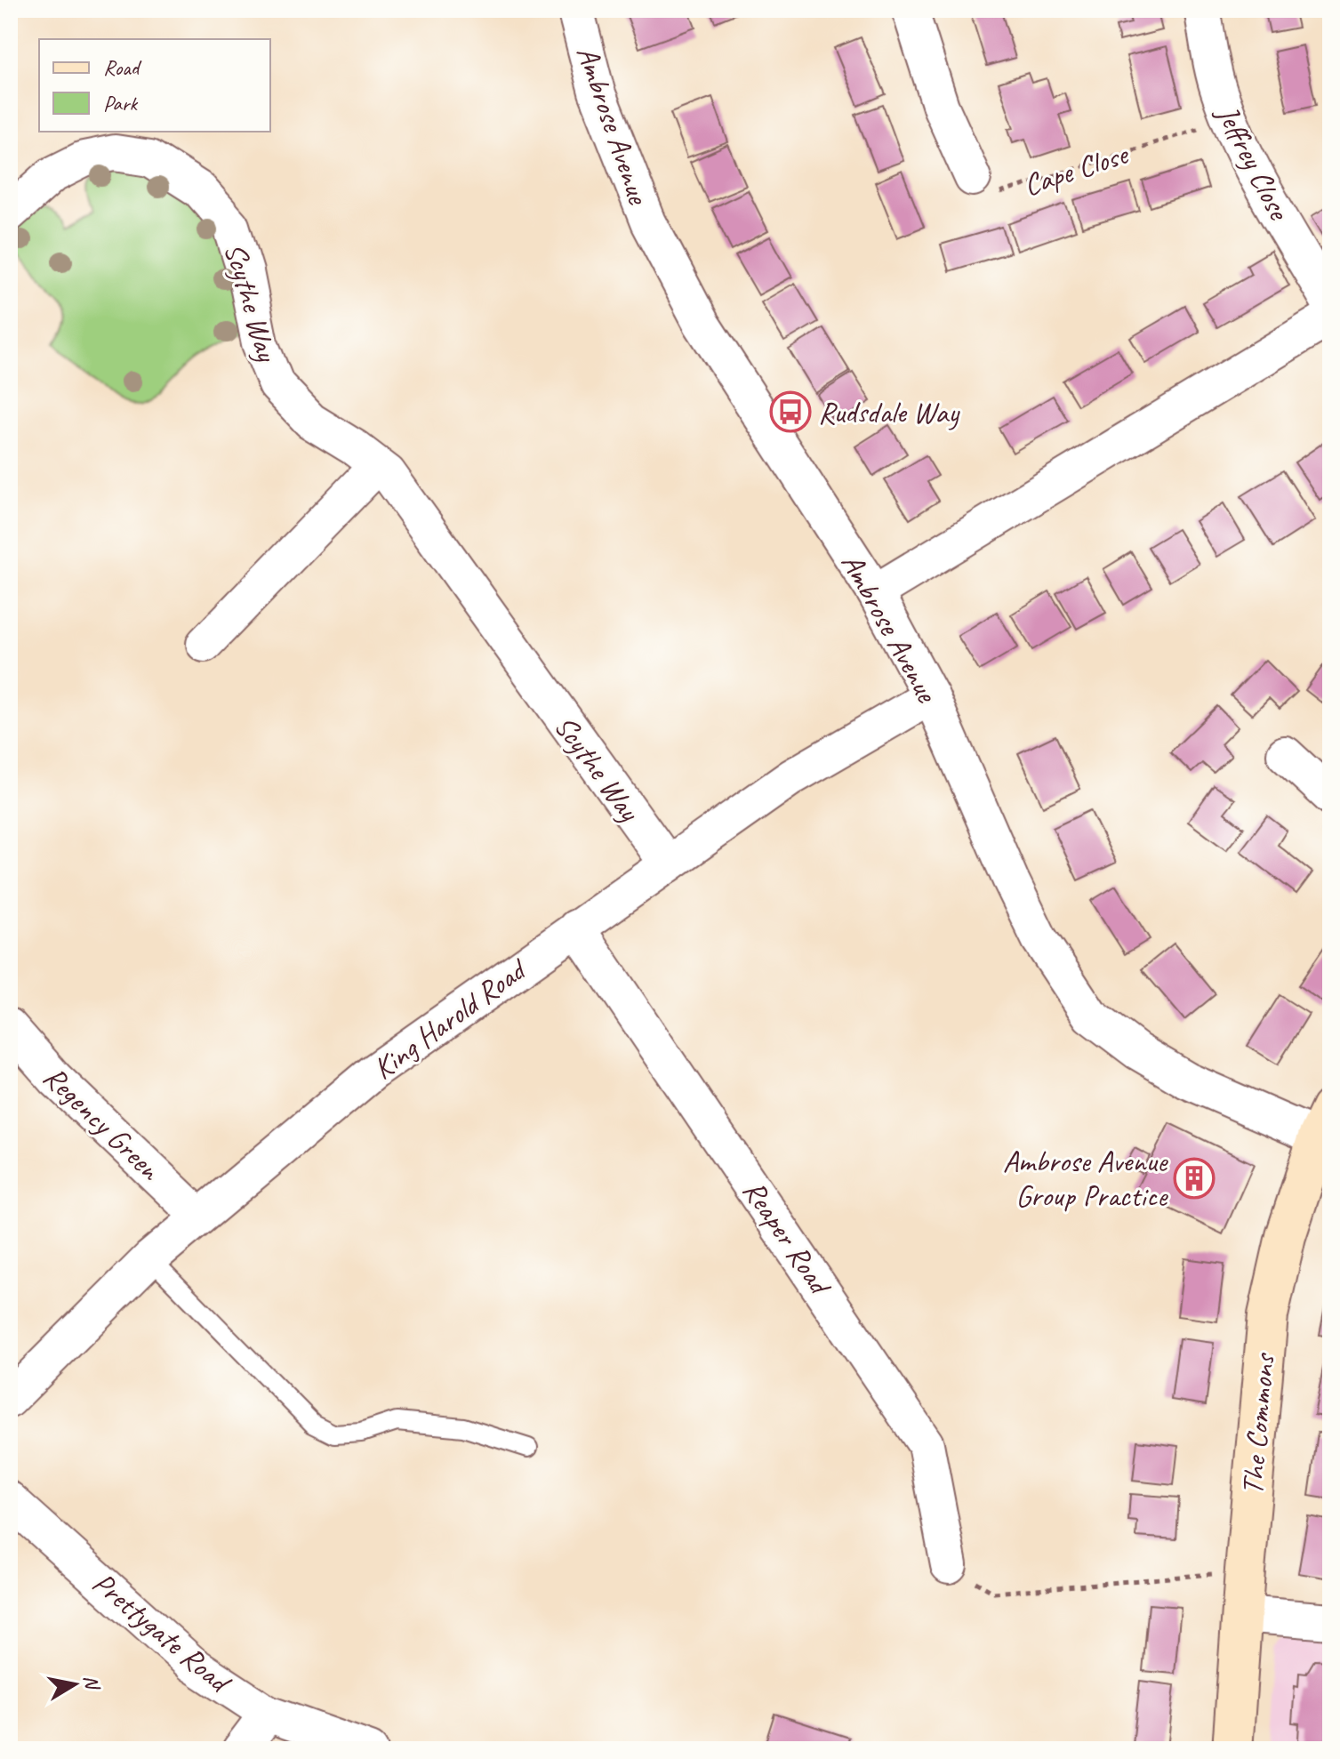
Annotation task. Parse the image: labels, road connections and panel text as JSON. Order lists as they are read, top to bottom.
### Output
{
  "streets": {
    "street": [
      "Ambrose Avenue",
      "Jeffrey Close",
      "Scythe Way",
      "King Harold Road",
      "Regency Green",
      "Reaper Road",
      "The Commons",
      "Prettygate Road"
    ],
    "path": ["Cape Close"]
  },
  "crossings": [
    ["Ambrose Avenue", "King Harold Road"],
    ["Ambrose Avenue", "The Commons"],
    ["Jeffrey Close", "Cape Close"],
    ["Scythe Way", "King Harold Road"],
    ["King Harold Road", "Regency Green"],
    ["King Harold Road", "Reaper Road"]
  ],
  "places": {
    "bus stop": ["Rudsdale Way"],
    "building": ["Ambrose Avenue Group Practice"]
  },
  "legend": ["Road", "Park"],
  "north": "right"
}
